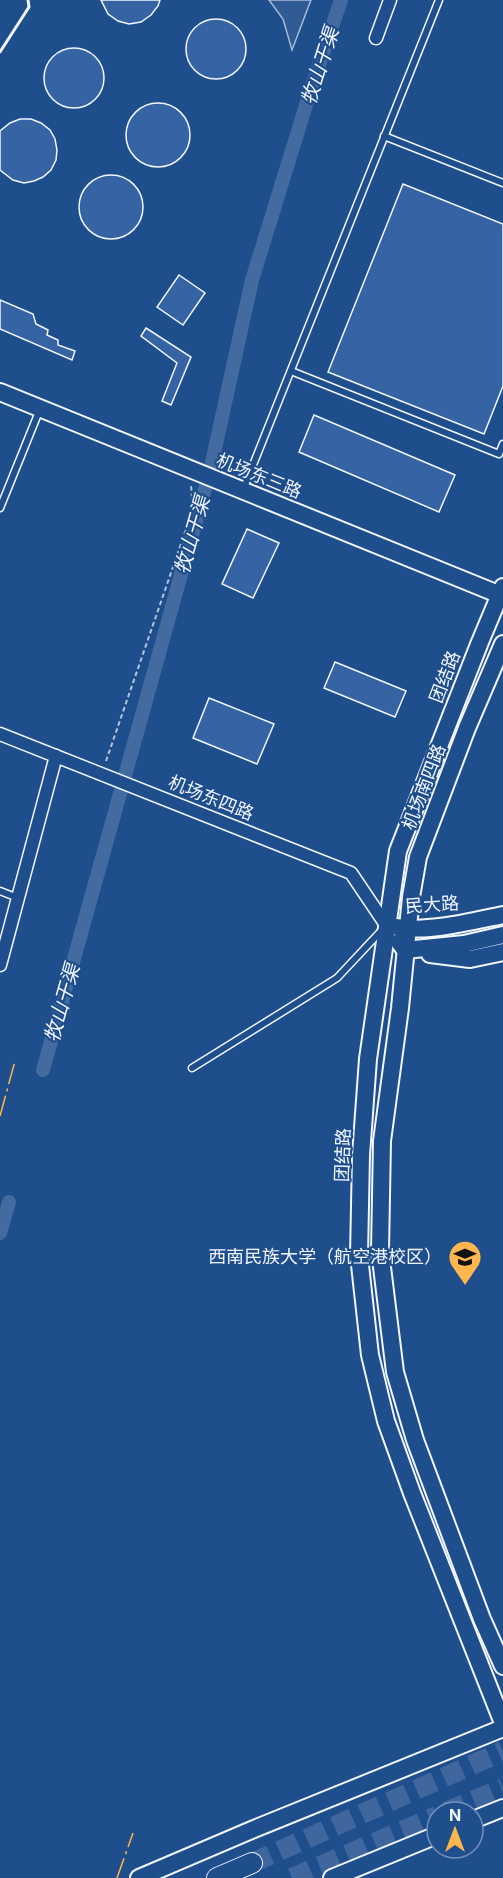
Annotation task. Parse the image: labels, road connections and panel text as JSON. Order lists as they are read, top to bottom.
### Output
{
  "streets": {
    "main road": [
      "机场东三路",
      "团结路",
      "机场南四路",
      "民大路"
    ],
    "street": ["机场东四路"]
  },
  "crossings": [
    ["机场东三路", "团结路"],
    ["团结路", "机场东四路"],
    ["团结路", "民大路"],
    ["机场南四路", "民大路"],
    ["机场东四路", "民大路"]
  ],
  "water": ["牧山干渠"],
  "places": {
    "school or university": ["西南民族大学（航空港校区）"]
  },
  "north": "top"
}
